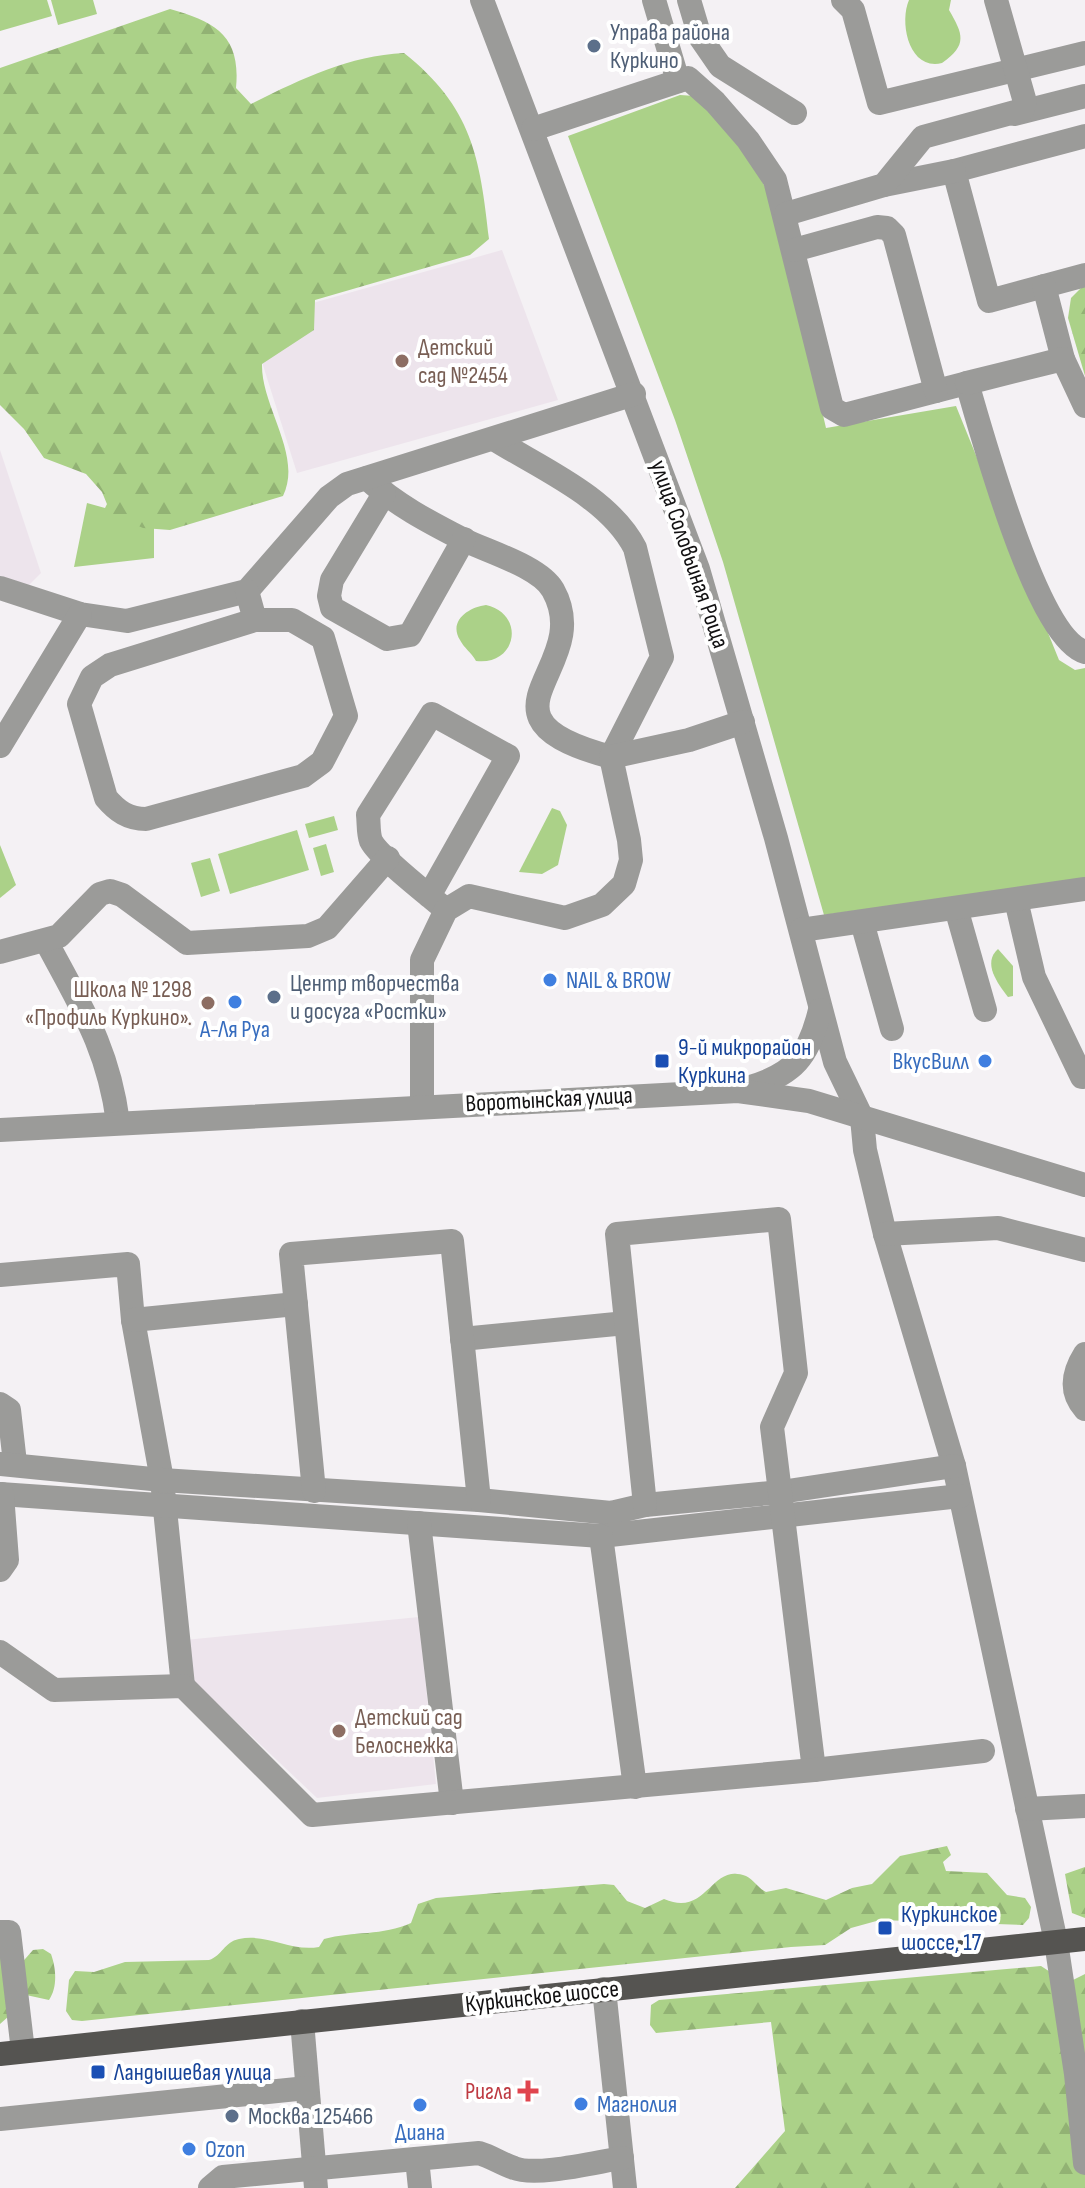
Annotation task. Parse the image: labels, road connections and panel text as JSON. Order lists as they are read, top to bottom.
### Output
{
  "streets": {
    "main road": ["Куркинское шоссе"],
    "street": ["улица Соловьиная Роща", "Воротынская улица"]
  },
  "crossings": [
    ["улица Соловьиная Роща", "Воротынская улица"],
    ["улица Соловьиная Роща", "Куркинское шоссе"]
  ],
  "places": {
    "other": [
      "Управа района Куркино",
      "Детский сад №2454",
      "NAIL & BROW",
      "Центр творчества и досуга «Ростки»",
      "А-Ля Руа",
      "Школа № 1298 «Профиль Куркино».",
      "ВкусВилл",
      "Детский сад Белоснежка",
      "Магнолия",
      "Диана",
      "Москва 125466",
      "Ozon"
    ],
    "transit": ["9-й микрорайон Куркина", "Куркинское шоссе, 17", "Ландышевая улица"],
    "health": ["Ригла"]
  }
}
